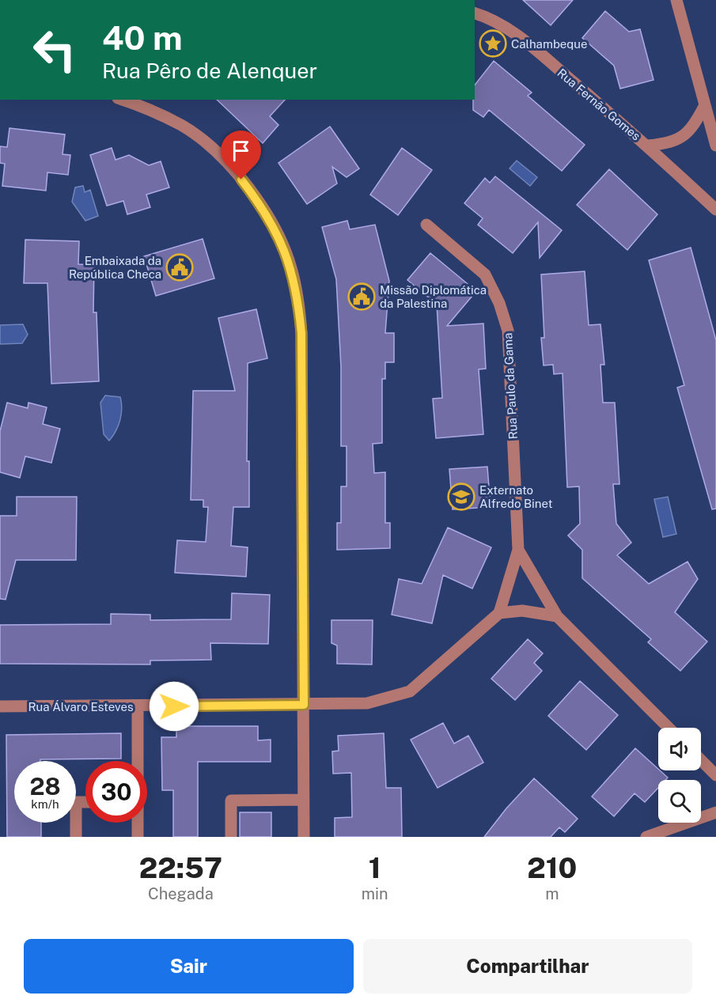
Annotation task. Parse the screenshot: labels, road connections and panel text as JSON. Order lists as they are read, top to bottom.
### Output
{
  "streets": {
    "street": ["Rua Fernão Gomes", "Rua Paulo da Gama", "Rua Álvaro Esteves"]
  },
  "crossings": [
    ["Rua Paulo da Gama", "Rua Álvaro Esteves"]
  ],
  "places": {
    "place": ["Calhambeque"],
    "public building": ["Embaixada da República Checa", "Missão Diplomática da Palestina"],
    "school or university": ["Externato Alfredo Binet"]
  },
  "page": {
    "turn": ["40 m", "Rua Pêro de Alenquer"],
    "speed": "28 km/h",
    "limit": "30",
    "eta": [
      "22:57",
      "Chegada",
      "1",
      "min",
      "210",
      "m"
    ],
    "buttons": ["Sair", "Compartilhar"]
  }
}
